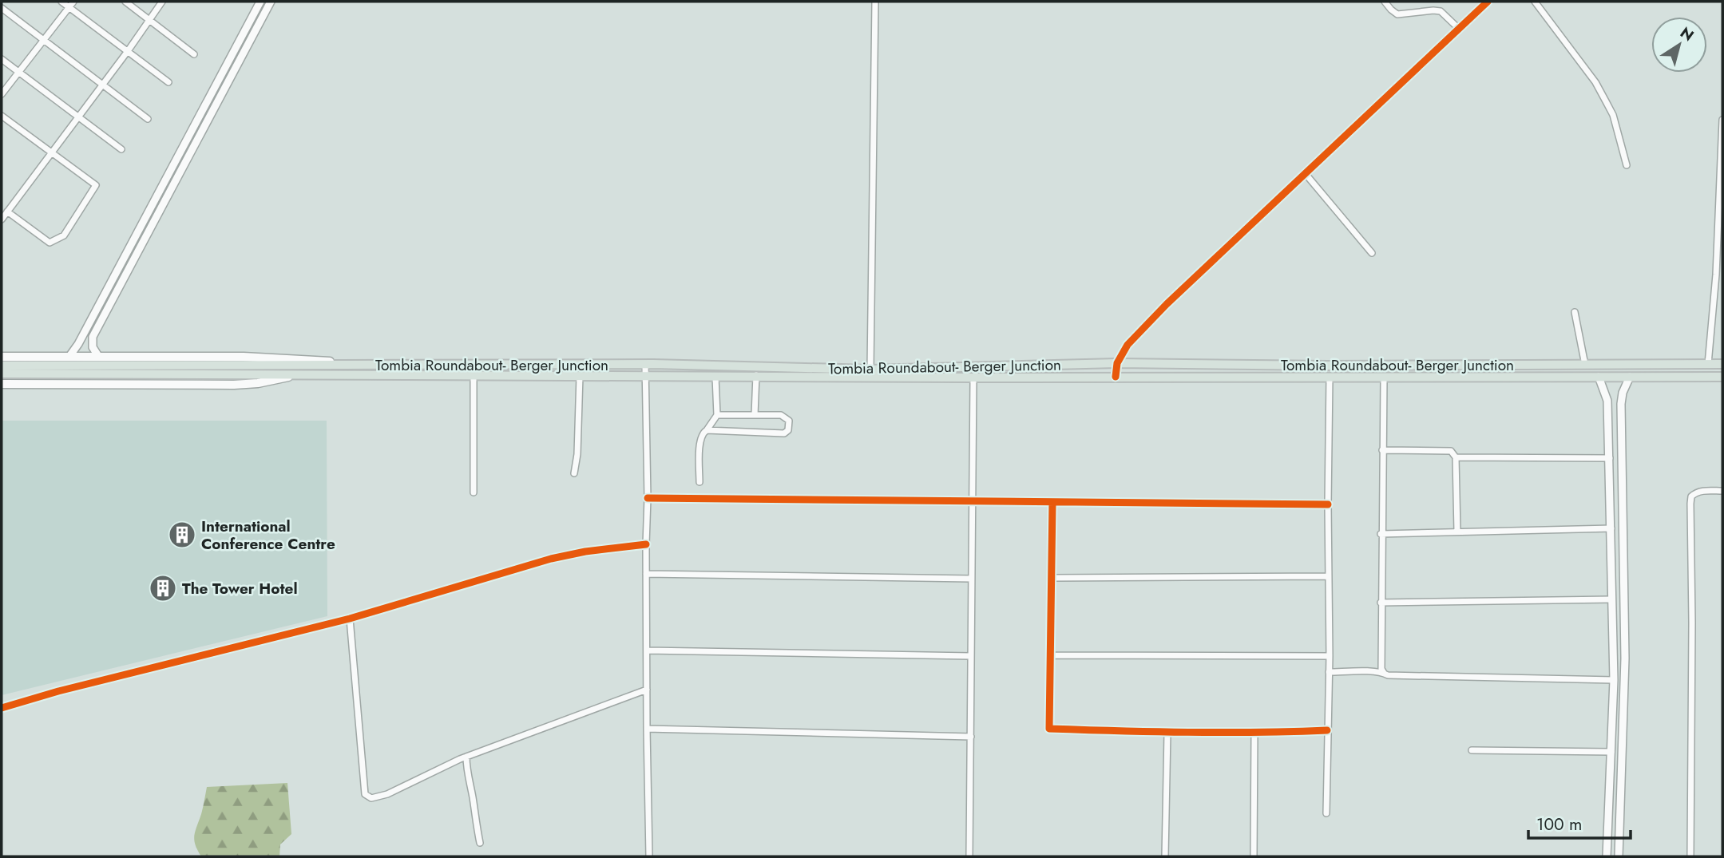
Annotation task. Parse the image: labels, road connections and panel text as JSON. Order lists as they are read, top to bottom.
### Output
{
  "streets": {
    "main road": ["Tombia Roundabout- Berger Junction"]
  },
  "places": {
    "building": ["International Conference Centre", "The Tower Hotel"]
  },
  "scale_bar": "100 m",
  "north": "top right"
}
